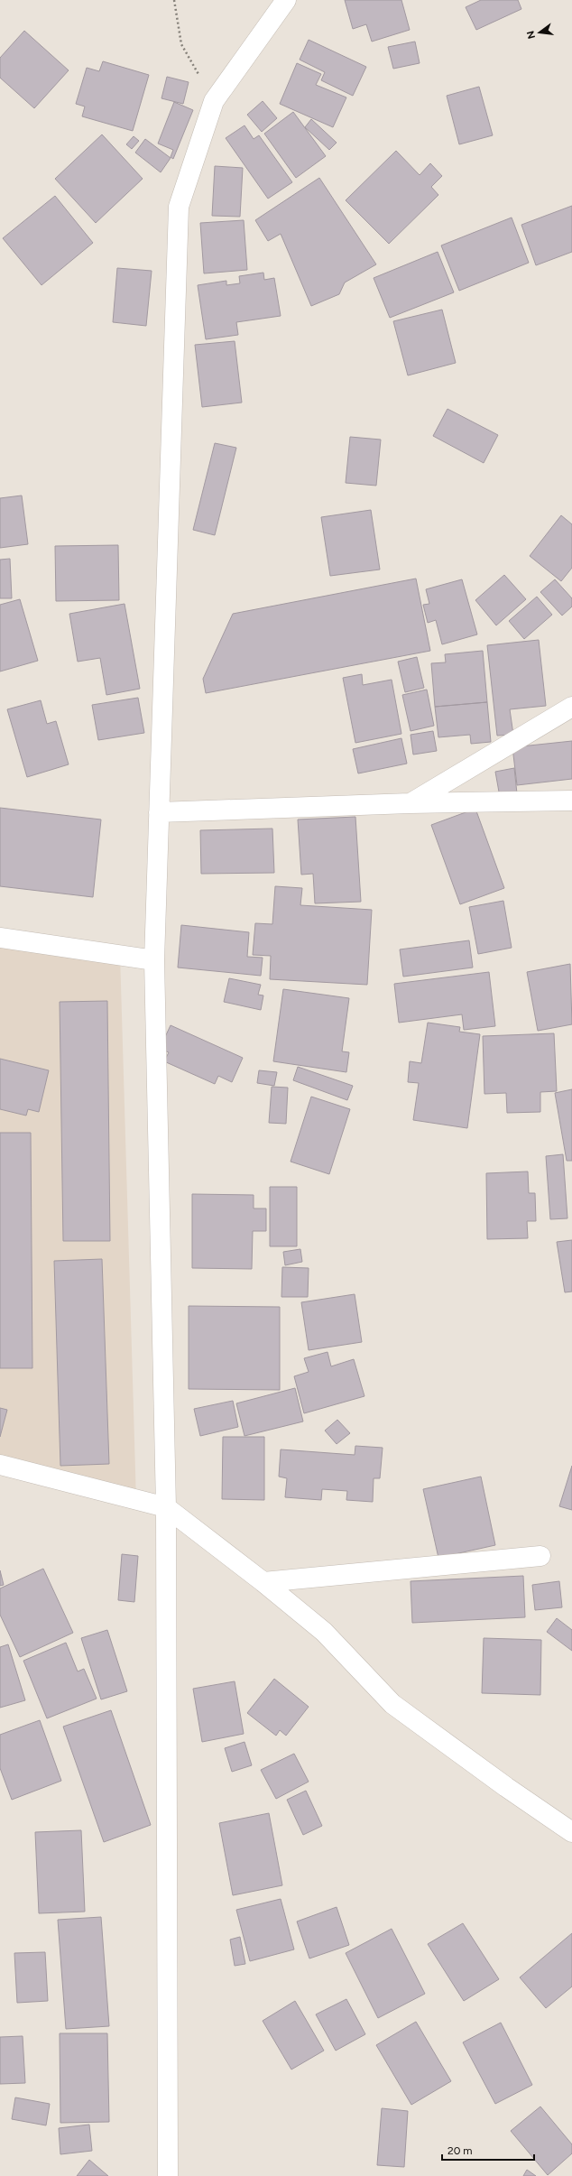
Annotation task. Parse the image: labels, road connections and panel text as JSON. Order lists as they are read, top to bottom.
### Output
{
  "scale_bar": "20 m",
  "north": "left"
}
